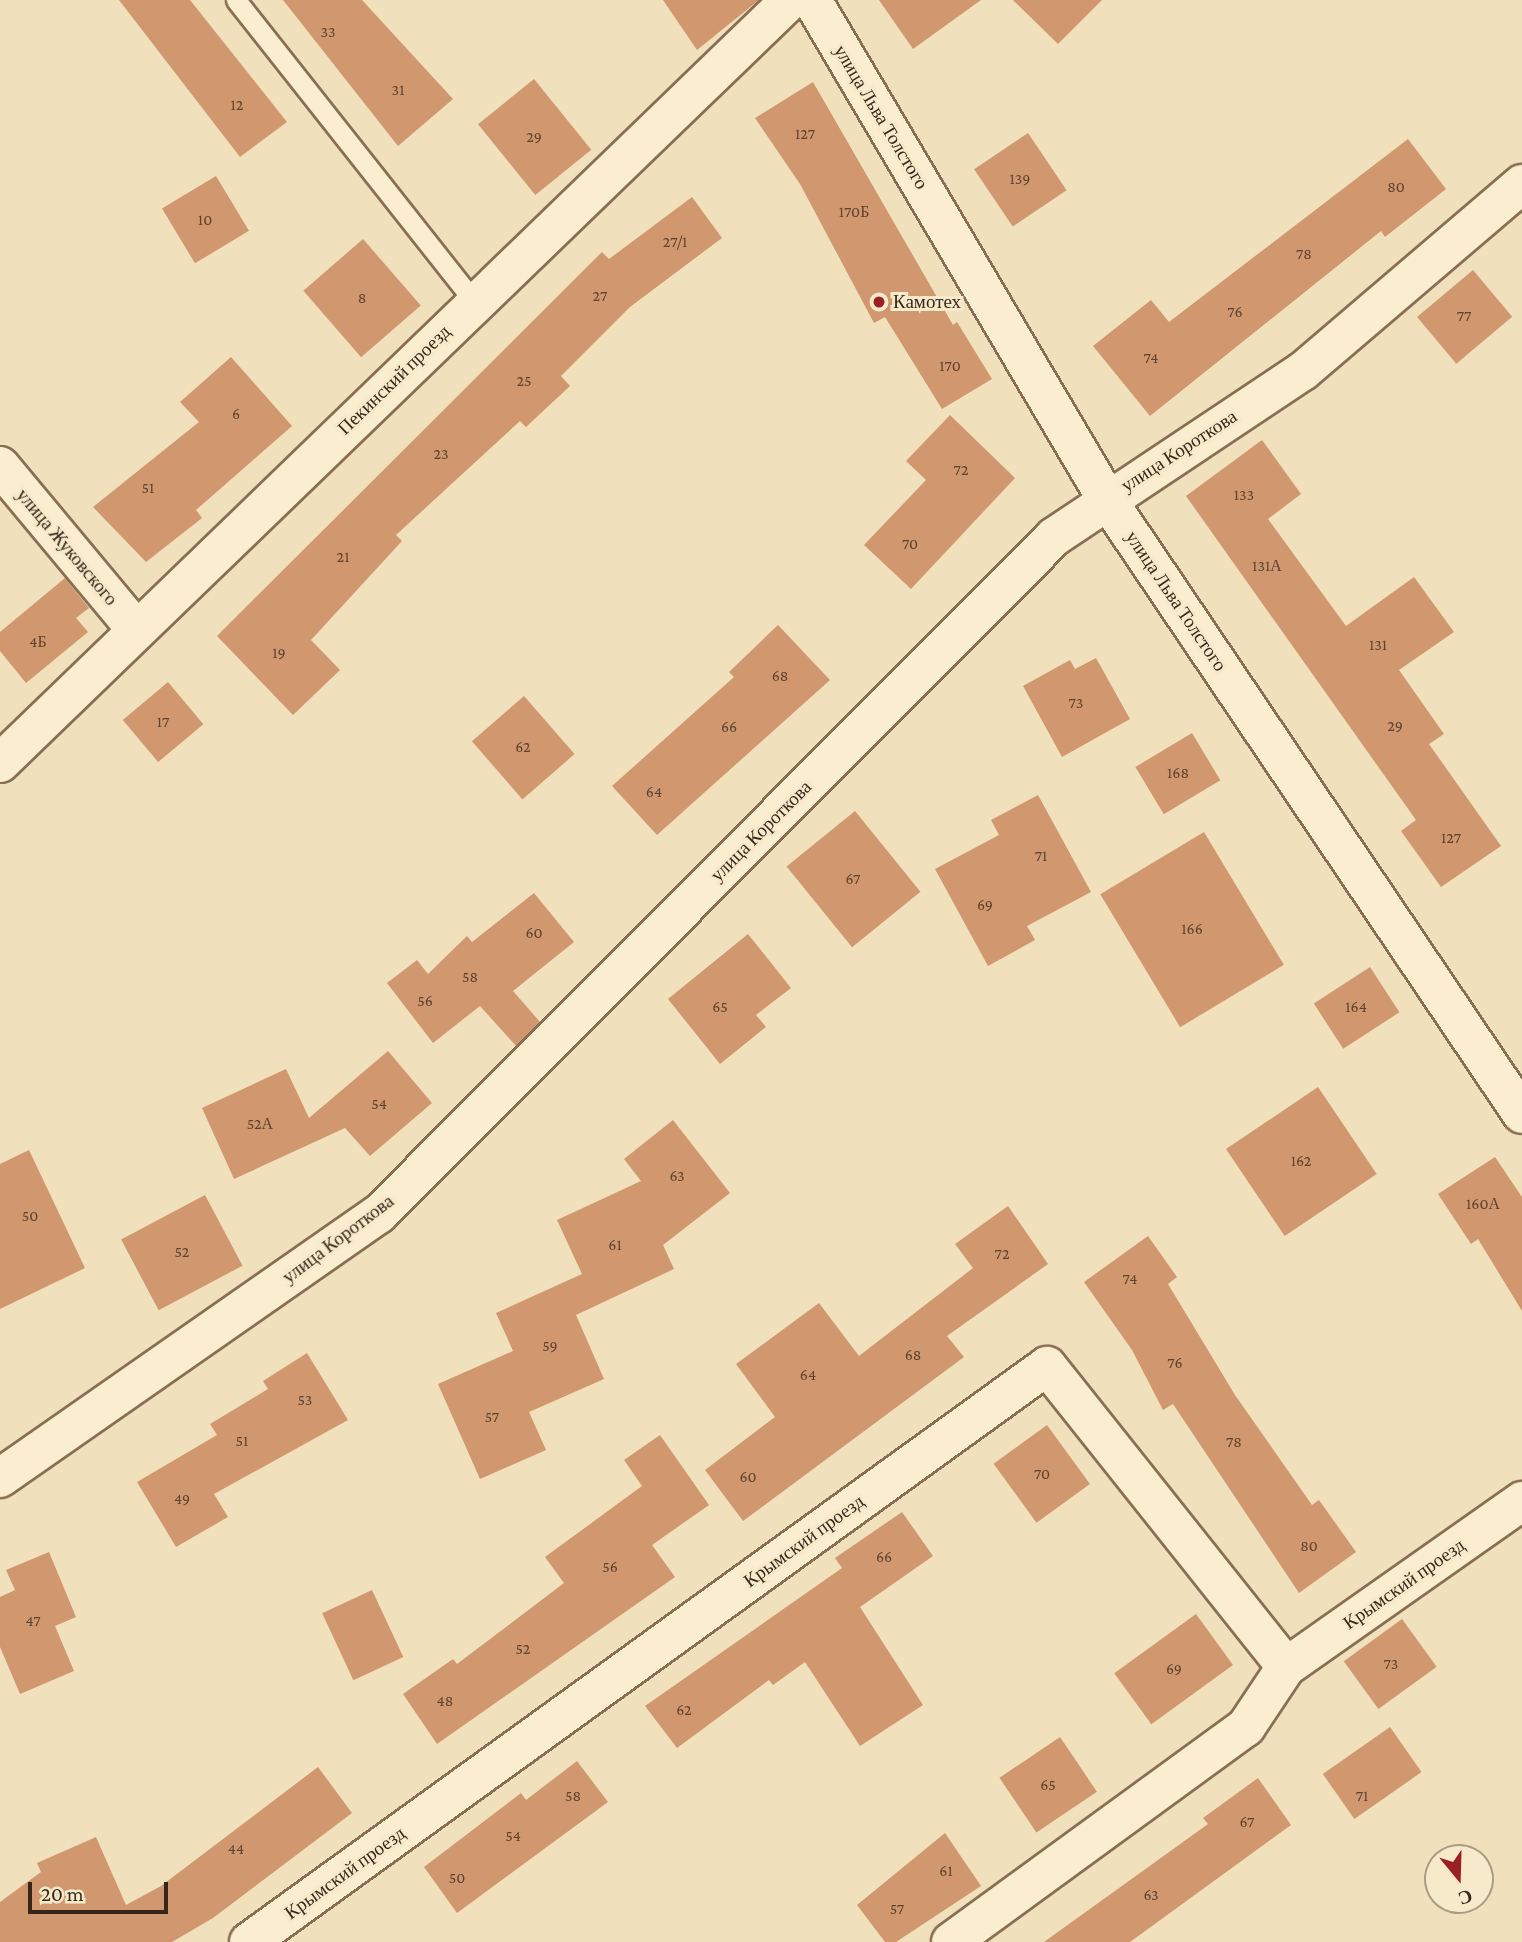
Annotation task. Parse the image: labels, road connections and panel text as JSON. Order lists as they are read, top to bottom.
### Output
{
  "streets": {
    "street": [
      "улица Льва Толстого",
      "Пекинский проезд",
      "улица Короткова",
      "улица Жуковского",
      "Крымский проезд"
    ]
  },
  "crossings": [
    ["улица Льва Толстого", "улица Короткова"],
    ["Пекинский проезд", "улица Жуковского"]
  ],
  "places": ["Камотех"],
  "house_numbers": [
    "33",
    "31",
    "12",
    "127",
    "29",
    "139",
    "80",
    "170Б",
    "10",
    "27/1",
    "78",
    "27",
    "8",
    "76",
    "77",
    "74",
    "170",
    "25",
    "6",
    "23",
    "72",
    "51",
    "133",
    "70",
    "21",
    "131А",
    "4Б",
    "131",
    "19",
    "68",
    "73",
    "17",
    "29",
    "66",
    "62",
    "168",
    "64",
    "127",
    "71",
    "67",
    "69",
    "166",
    "60",
    "58",
    "56",
    "65",
    "164",
    "54",
    "52А",
    "162",
    "63",
    "160А",
    "50",
    "61",
    "52",
    "72",
    "74",
    "59",
    "68",
    "76",
    "64",
    "53",
    "57",
    "51",
    "78",
    "70",
    "60",
    "49",
    "80",
    "66",
    "56",
    "47",
    "52",
    "73",
    "69",
    "48",
    "62",
    "65",
    "58",
    "71",
    "67",
    "54",
    "44",
    "61",
    "50",
    "63",
    "57"
  ],
  "scale_bar": "20 m",
  "north": "bottom"
}
